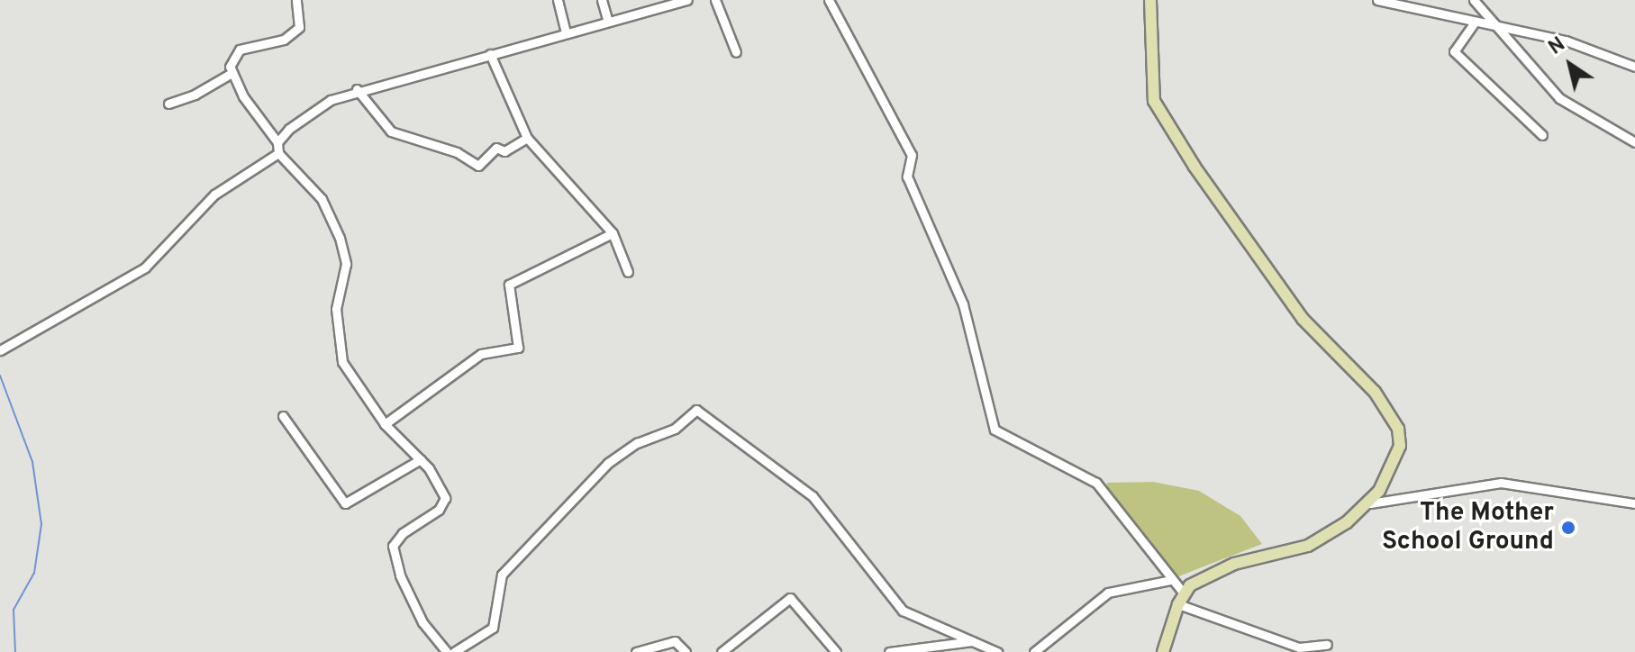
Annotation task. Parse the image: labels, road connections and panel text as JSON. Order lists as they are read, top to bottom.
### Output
{
  "places": ["The Mother School Ground"],
  "north": "top left"
}
